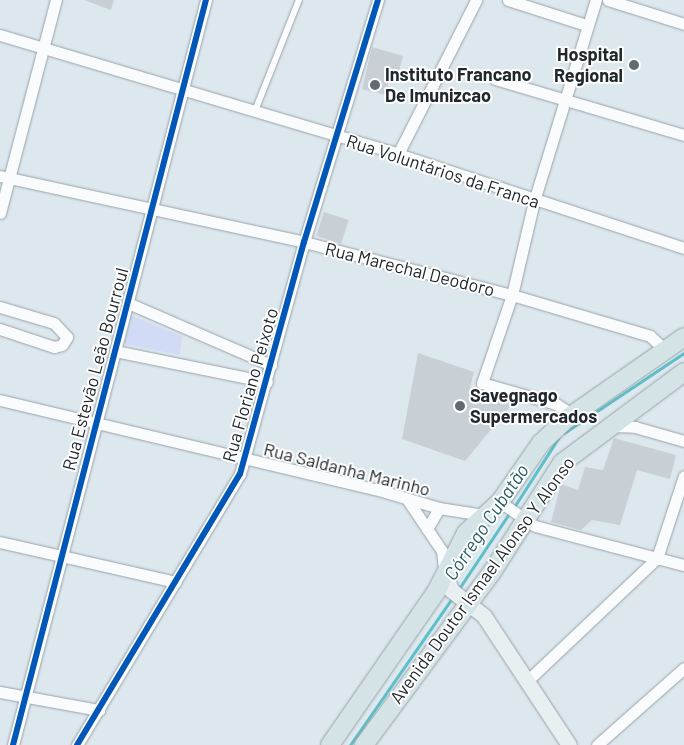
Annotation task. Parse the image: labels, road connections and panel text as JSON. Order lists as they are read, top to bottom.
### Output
{
  "streets": {
    "main road": ["Avenida Doutor Ismael Alonso Y Alonso"],
    "street": [
      "Rua Voluntários da Franca",
      "Rua Marechal Deodoro",
      "Rua Estevão Leão Bourroul",
      "Rua Floriano Peixoto",
      "Rua Saldanha Marinho"
    ]
  },
  "crossings": [
    ["Rua Voluntários da Franca", "Rua Estevão Leão Bourroul"],
    ["Rua Voluntários da Franca", "Rua Floriano Peixoto"],
    ["Rua Marechal Deodoro", "Rua Estevão Leão Bourroul"],
    ["Rua Marechal Deodoro", "Rua Floriano Peixoto"],
    ["Rua Marechal Deodoro", "Avenida Doutor Ismael Alonso Y Alonso"],
    ["Rua Estevão Leão Bourroul", "Rua Saldanha Marinho"],
    ["Rua Floriano Peixoto", "Rua Saldanha Marinho"],
    ["Rua Saldanha Marinho", "Avenida Doutor Ismael Alonso Y Alonso"]
  ],
  "water": ["Córrego Cubatão"],
  "places": ["Hospital Regional", "Instituto Francano De Imunizcao", "Savegnago Supermercados"]
}
